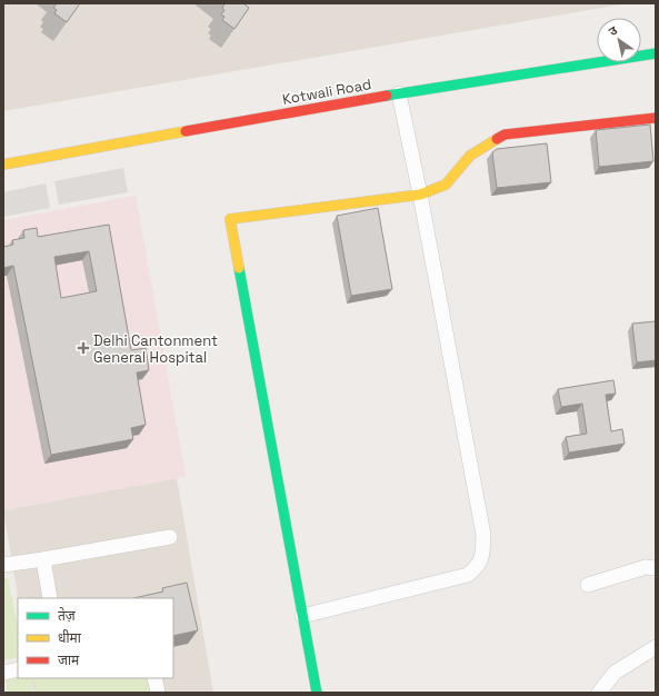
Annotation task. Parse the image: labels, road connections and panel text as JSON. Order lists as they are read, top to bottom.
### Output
{
  "streets": {
    "street": ["Kotwali Road"]
  },
  "places": {
    "health": ["Delhi Cantonment General Hospital"]
  },
  "legend": ["तेज़", "धीमा", "जाम"],
  "north": "top left"
}
